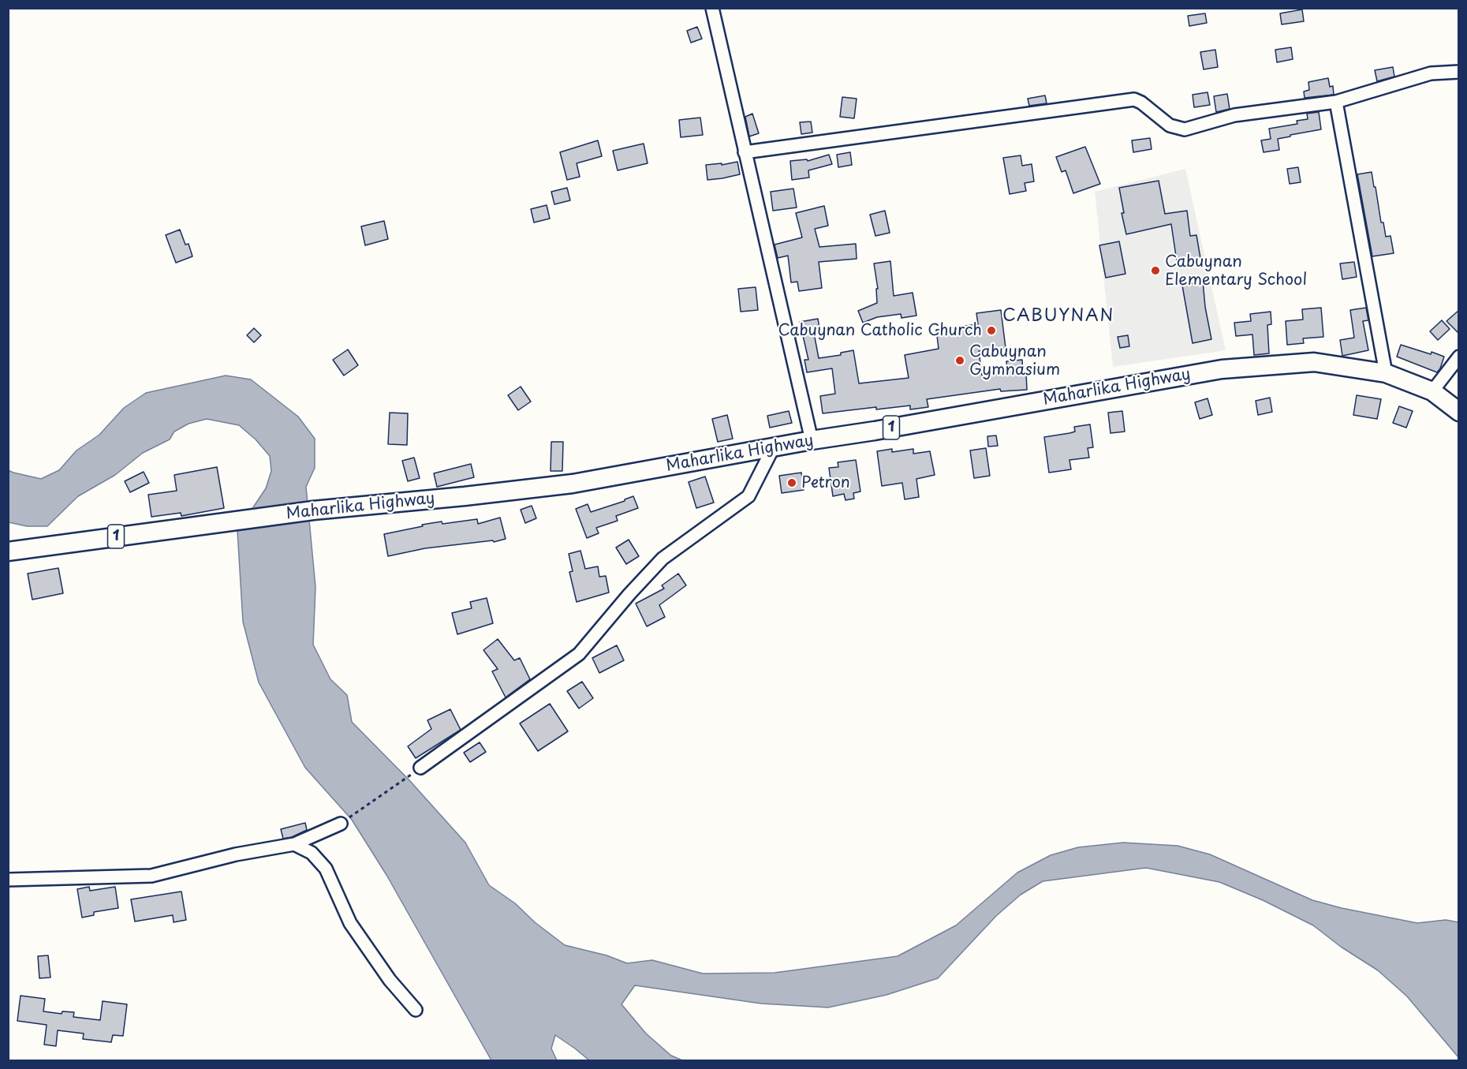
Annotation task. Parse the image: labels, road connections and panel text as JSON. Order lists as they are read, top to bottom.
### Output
{
  "streets": {
    "highway": ["Maharlika Highway", "1"]
  },
  "districts": ["CABUYNAN"],
  "places": [
    "Cabuynan Elementary School",
    "Cabuynan Catholic Church",
    "Cabuynan Gymnasium",
    "Petron"
  ]
}
